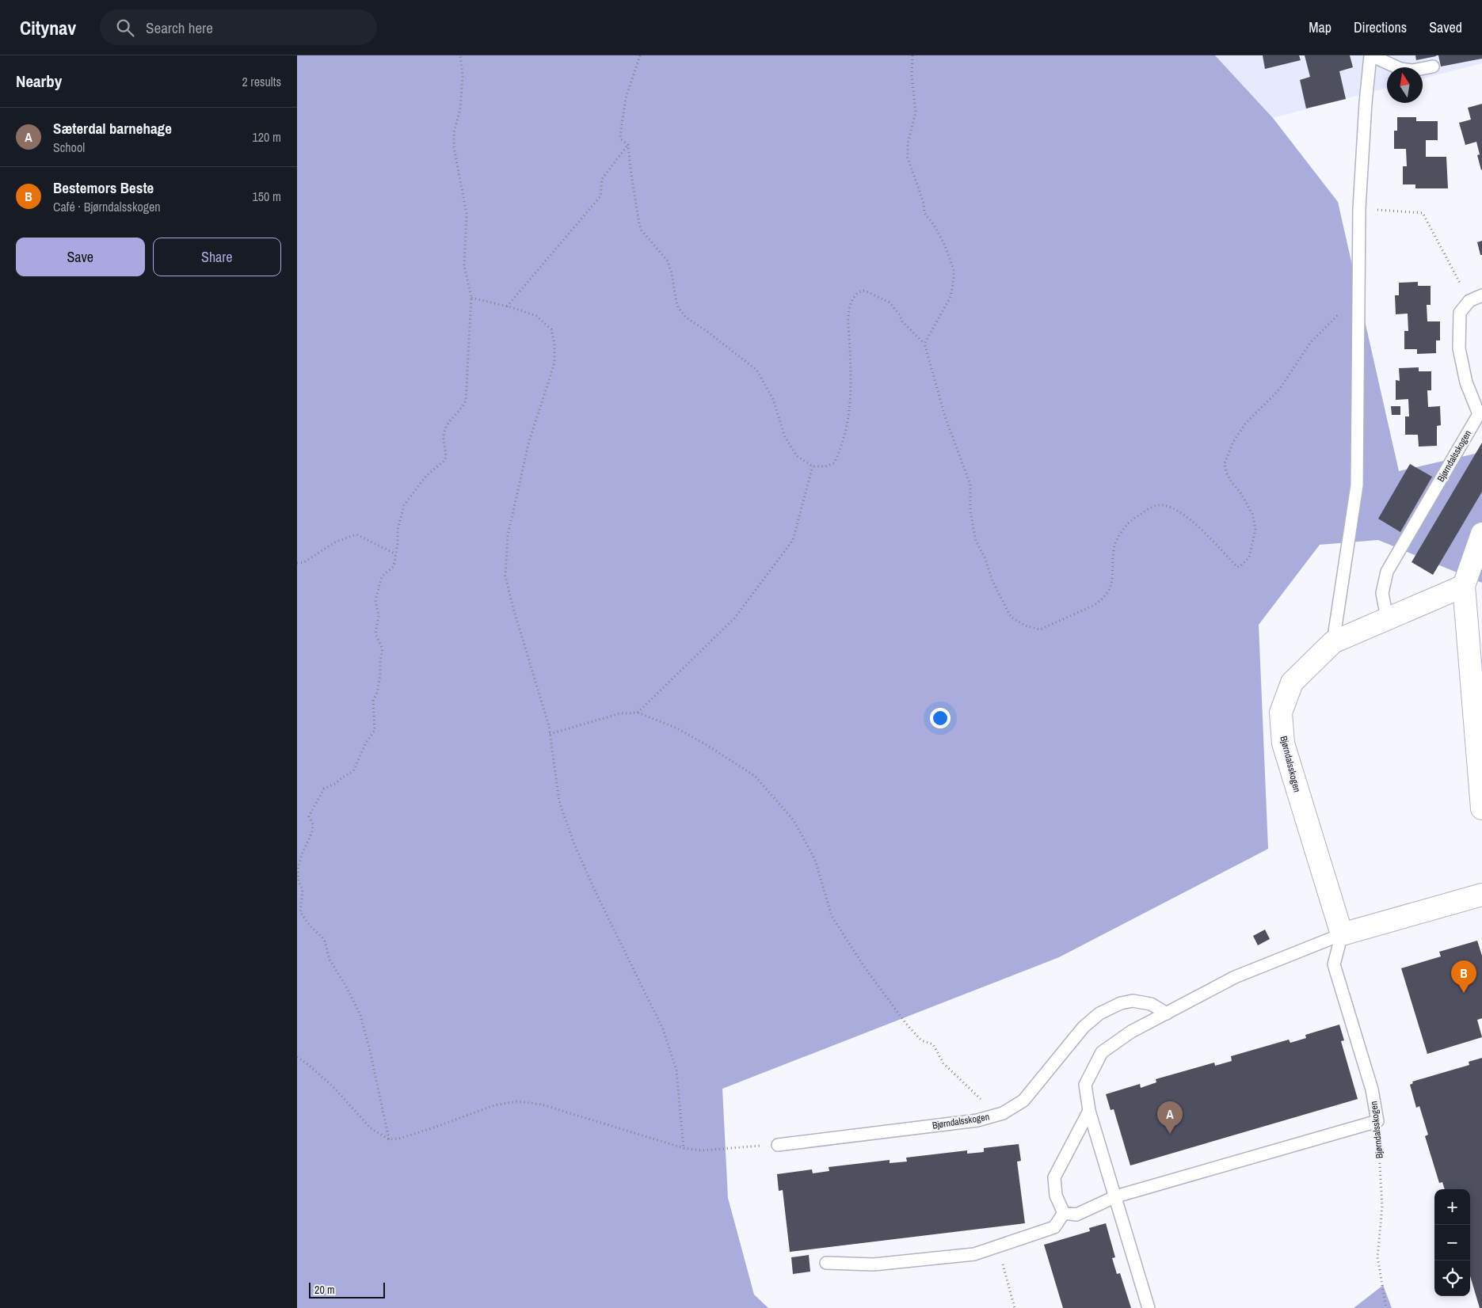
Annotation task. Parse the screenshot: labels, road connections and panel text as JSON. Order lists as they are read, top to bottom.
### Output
{
  "streets": {
    "street": ["Bjørndalsskogen"]
  },
  "scale_bar": "20 m",
  "north": "top",
  "page": {
    "header": "Citynav",
    "search": "Search here",
    "nav": ["Map", "Directions", "Saved"],
    "heading": ["Nearby", "2 results"],
    "list": [
      {
        "mark": "A",
        "name": "Sæterdal barnehage",
        "note": "School",
        "value": "120 m"
      },
      {
        "mark": "B",
        "name": "Bestemors Beste",
        "note": "Café · Bjørndalsskogen",
        "value": "150 m"
      }
    ],
    "buttons": ["Save", "Share"],
    "pins": ["B", "A"],
    "map_buttons": ["+", "−"],
    "scale": "20 m"
  }
}
